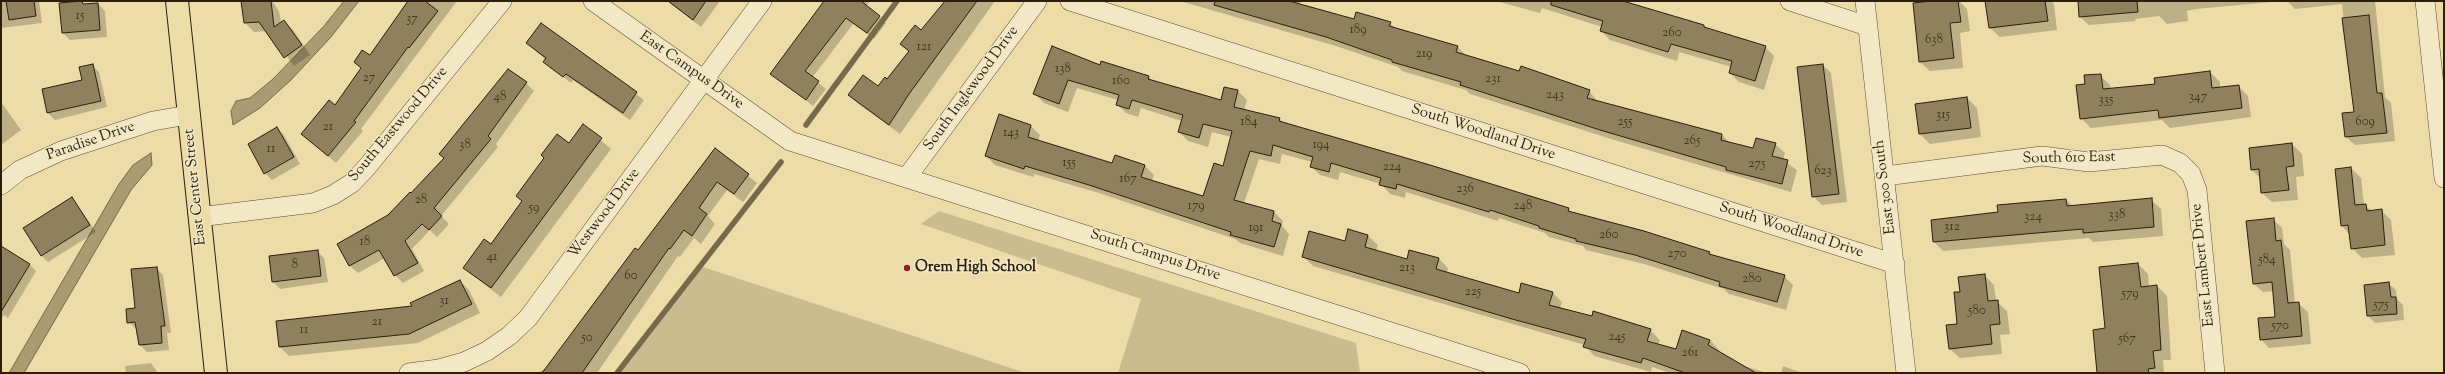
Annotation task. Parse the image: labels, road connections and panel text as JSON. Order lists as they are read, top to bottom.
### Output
{
  "streets": {
    "main road": ["East Center Street"],
    "street": [
      "East Campus Drive",
      "South Inglewood Drive",
      "South Eastwood Drive",
      "South Woodland Drive",
      "Paradise Drive",
      "South 610 East",
      "East 300 South",
      "Westwood Drive",
      "South Campus Drive",
      "East Lambert Drive"
    ]
  },
  "crossings": [
    ["East Campus Drive", "Westwood Drive"],
    ["East Campus Drive", "South Campus Drive"],
    ["South Inglewood Drive", "South Campus Drive"],
    ["South Eastwood Drive", "East Center Street"],
    ["South Woodland Drive", "East 300 South"],
    ["Paradise Drive", "East Center Street"],
    ["South 610 East", "East 300 South"],
    ["South 610 East", "East Lambert Drive"]
  ],
  "places": ["Orem High School"],
  "house_numbers": [
    "15",
    "37",
    "189",
    "260",
    "638",
    "121",
    "219",
    "138",
    "27",
    "231",
    "160",
    "243",
    "48",
    "347",
    "335",
    "315",
    "184",
    "255",
    "609",
    "21",
    "143",
    "265",
    "38",
    "194",
    "11",
    "155",
    "275",
    "224",
    "623",
    "167",
    "236",
    "28",
    "179",
    "248",
    "59",
    "338",
    "324",
    "312",
    "191",
    "260",
    "18",
    "270",
    "41",
    "584",
    "8",
    "213",
    "60",
    "280",
    "225",
    "579",
    "31",
    "575",
    "580",
    "21",
    "570",
    "11",
    "245",
    "50",
    "567",
    "261"
  ]
}
